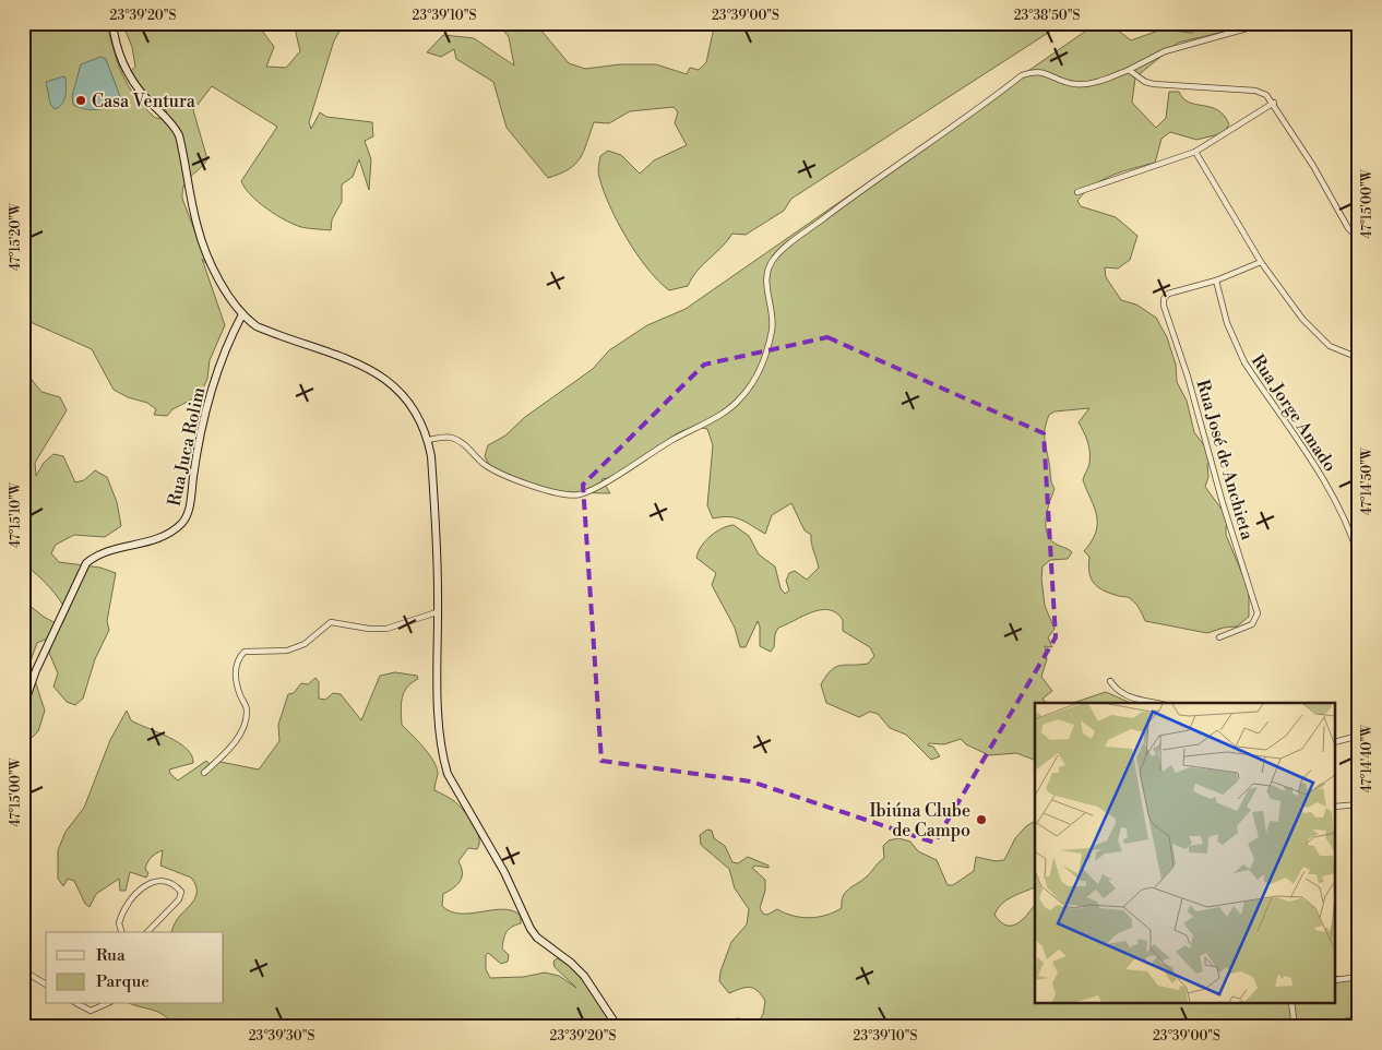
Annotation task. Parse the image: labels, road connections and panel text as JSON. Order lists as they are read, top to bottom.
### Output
{
  "streets": {
    "street": ["Rua Jorge Amado", "Rua Juca Rolim", "Rua José de Anchieta"]
  },
  "crossings": [
    ["Rua Jorge Amado", "Rua José de Anchieta"]
  ],
  "places": ["Casa Ventura", "Ibiúna Clube de Campo"],
  "legend": ["Rua", "Parque"],
  "coordinates": [
    "23°39'20\"S",
    "23°39'10\"S",
    "23°39'00\"S",
    "23°38'50\"S",
    "47°15'00\"W",
    "47°15'20\"W",
    "47°14'50\"W",
    "47°15'10\"W",
    "47°14'40\"W",
    "23°39'30\"S"
  ]
}
